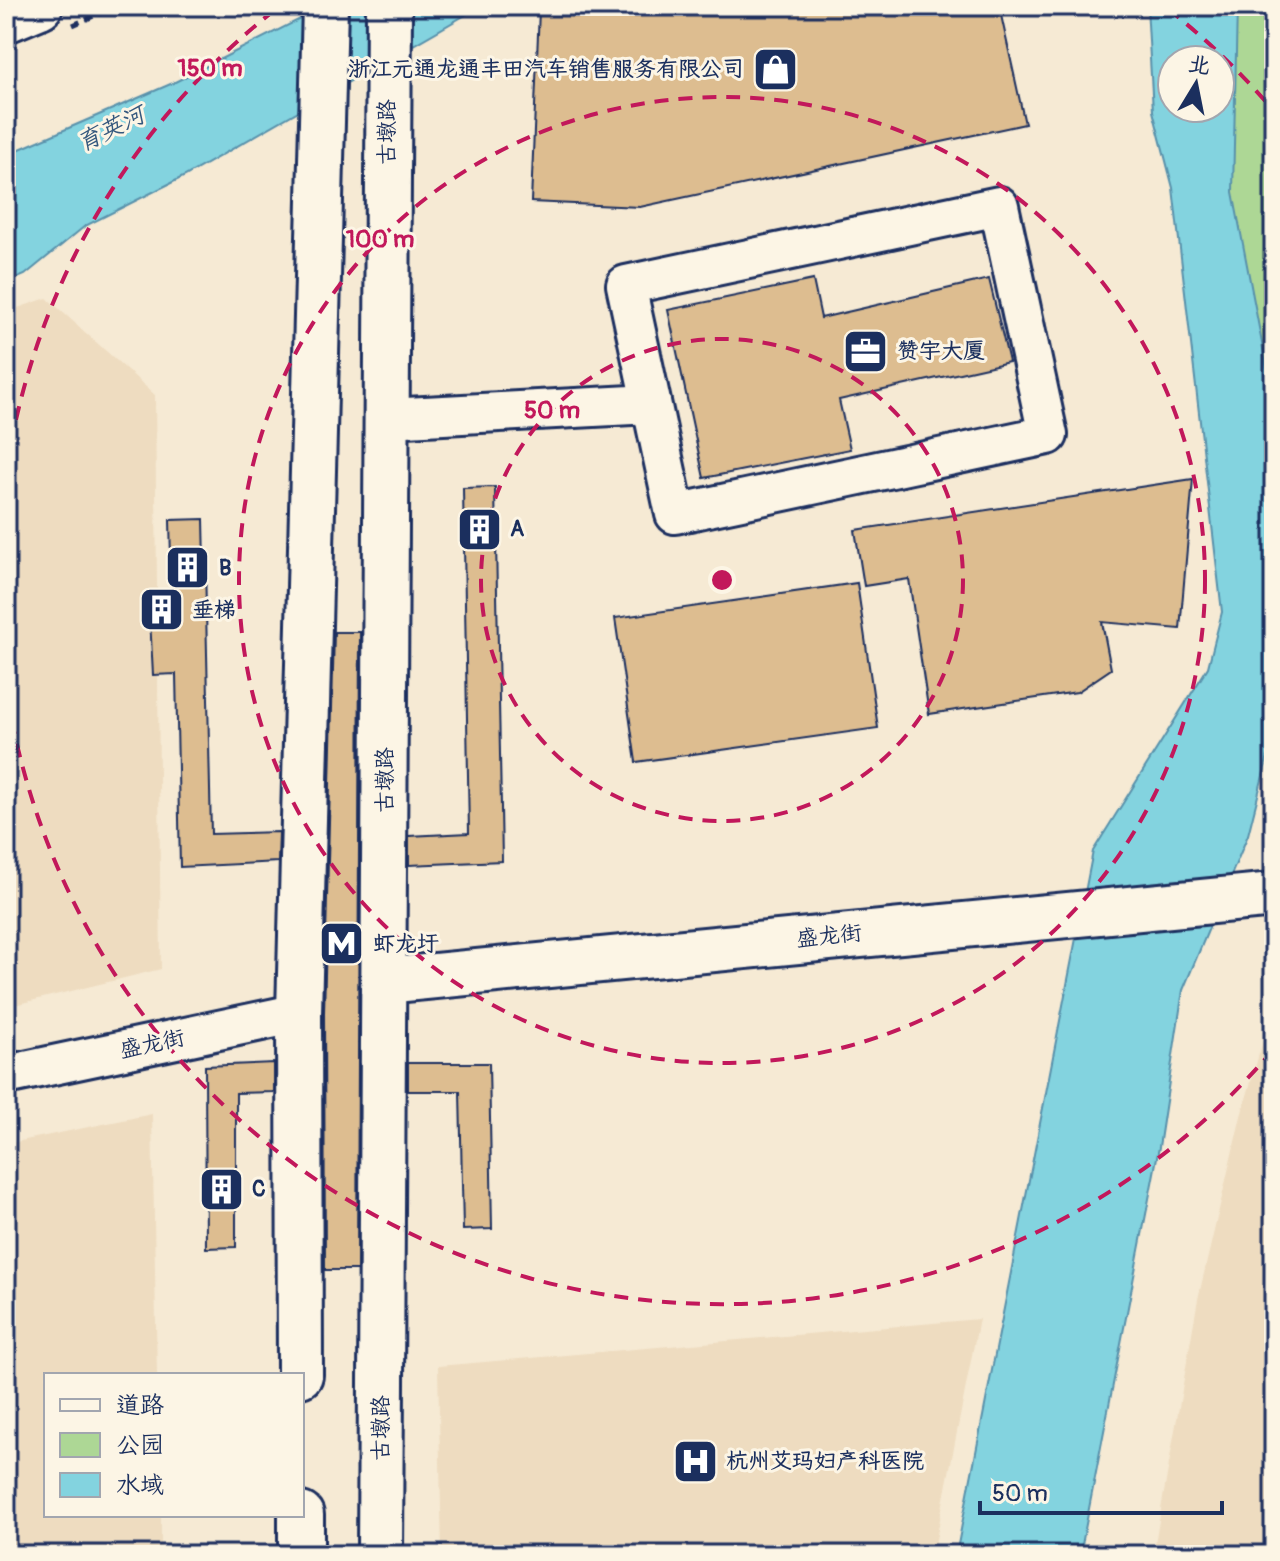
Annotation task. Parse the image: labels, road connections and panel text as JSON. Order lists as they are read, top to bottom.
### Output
{
  "streets": {
    "main road": ["古墩路", "盛龙街"]
  },
  "crossings": [
    ["古墩路", "盛龙街"]
  ],
  "water": ["育英河"],
  "places": {
    "shop": ["浙江元通龙通丰田汽车销售服务有限公司"],
    "office": ["赞宇大厦"],
    "building": [
      "A",
      "B",
      "垂梯",
      "C"
    ],
    "metro station": ["虾龙圩"],
    "hospital": ["杭州艾玛妇产科医院"]
  },
  "legend": ["道路", "公园", "水域"],
  "scale_bar": "50 m",
  "north": "top",
  "rings": ["150 m", "100 m", "50 m"]
}
